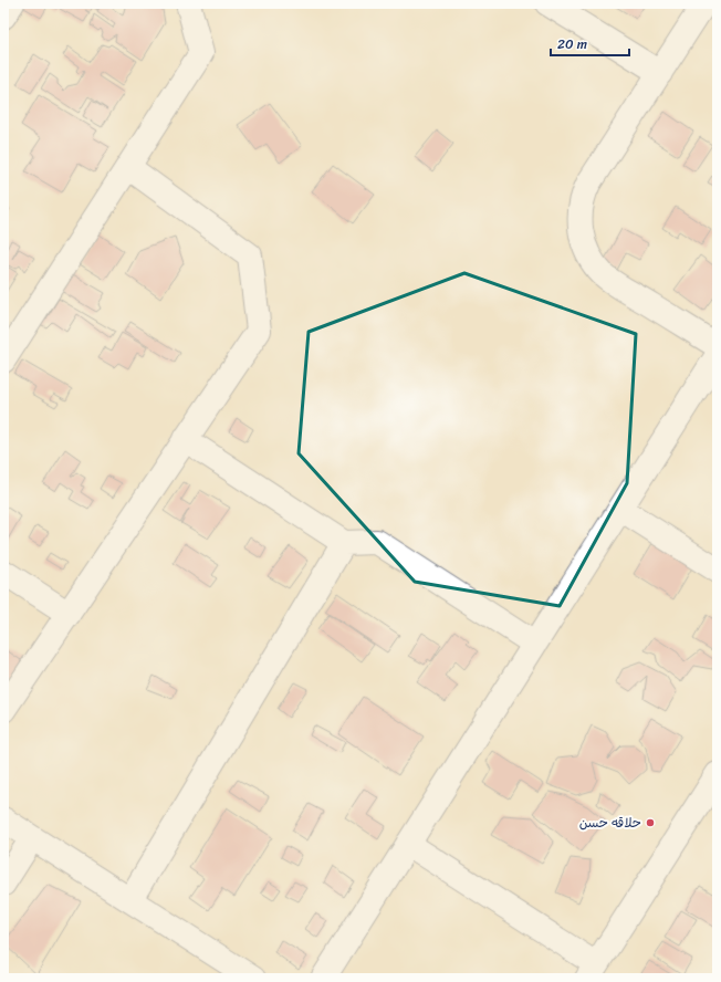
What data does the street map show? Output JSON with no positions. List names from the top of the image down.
{
  "places": ["حلاقه حسن"],
  "scale_bar": "20 m"
}
